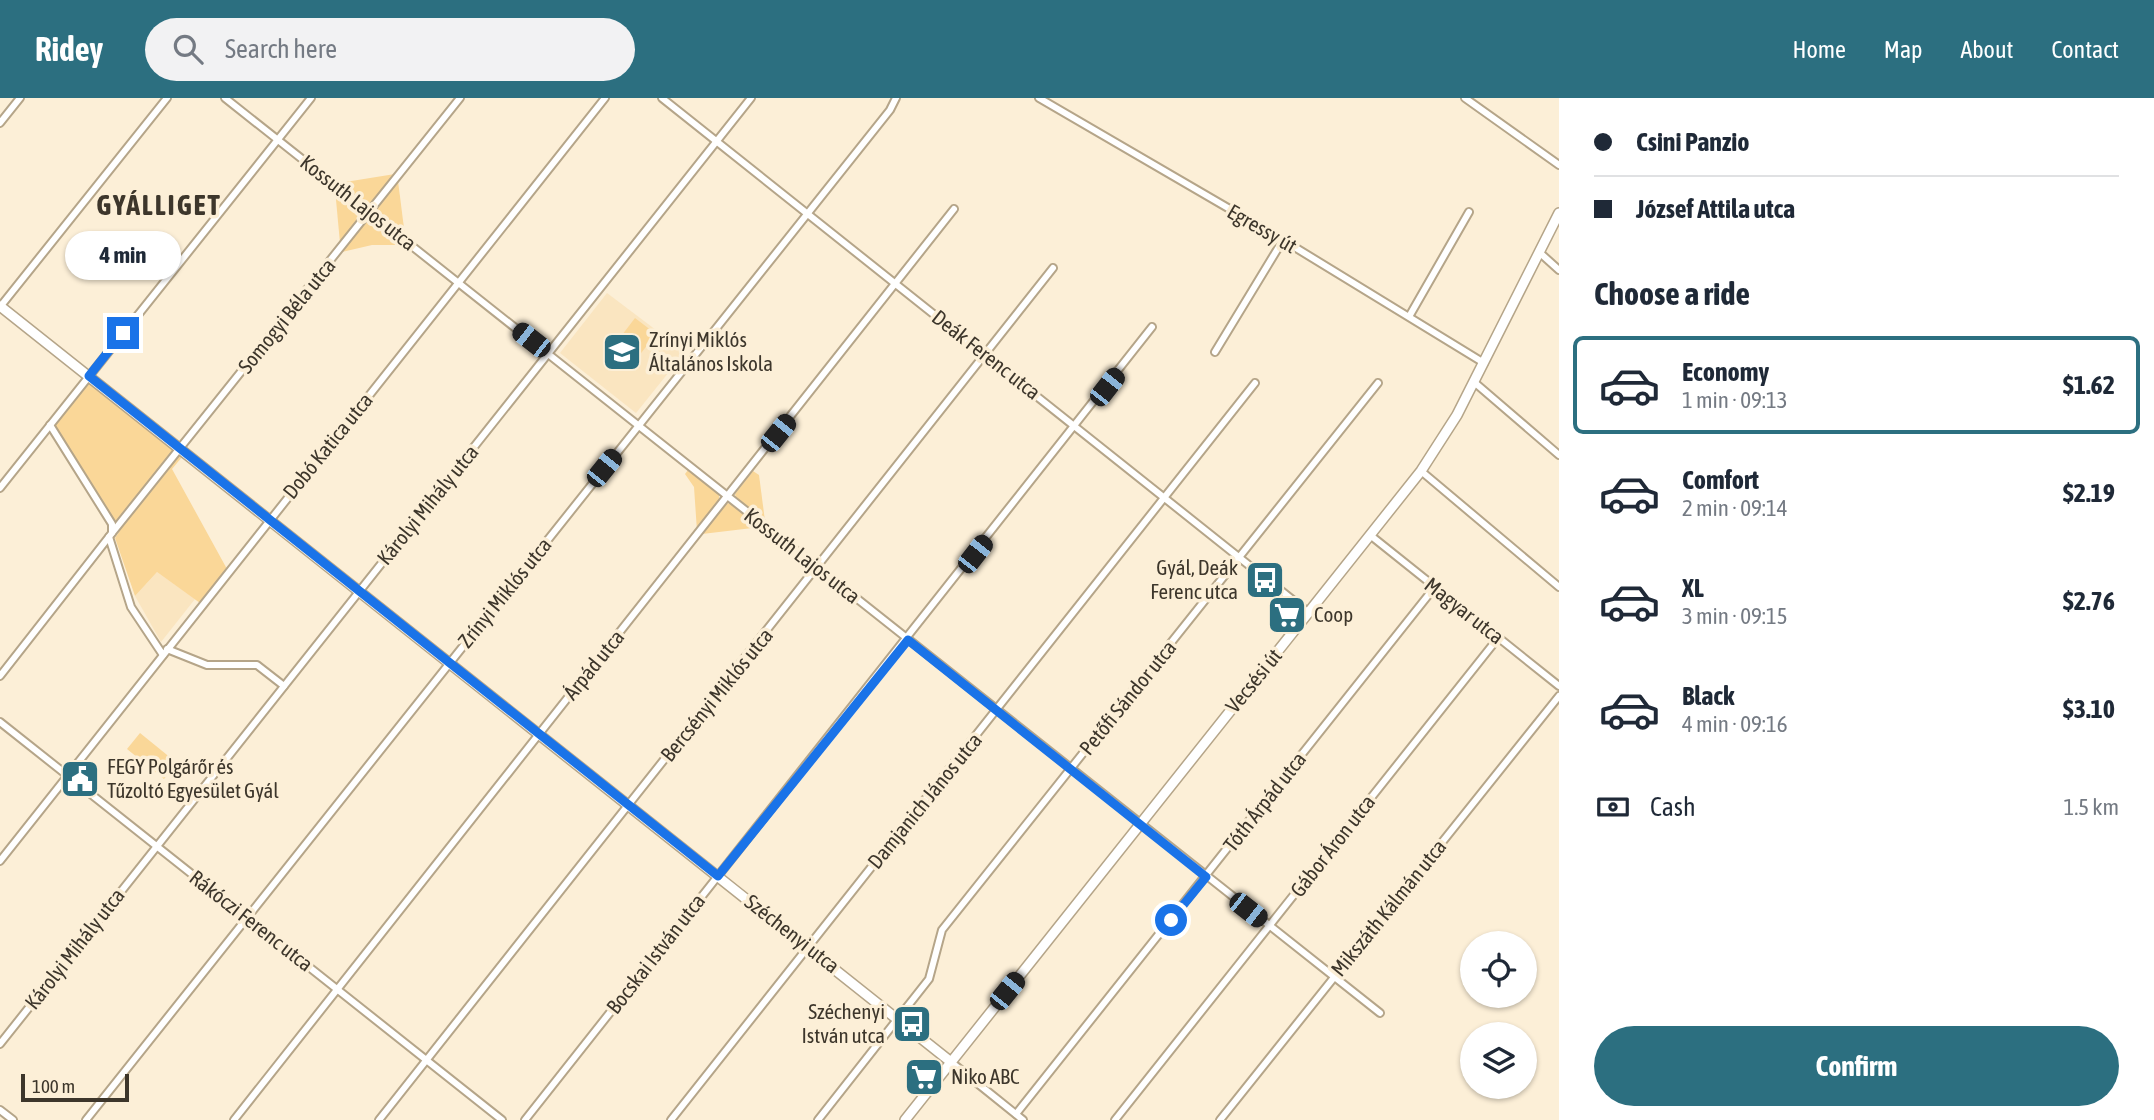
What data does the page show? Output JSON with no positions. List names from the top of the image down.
{
  "streets": {
    "street": [
      "Kossuth Lajos utca",
      "Egressy út",
      "Somogyi Béla utca",
      "Deák Ferenc utca",
      "Dobó Katica utca",
      "Károlyi Mihály utca",
      "Zrínyi Miklós utca",
      "Magyar utca",
      "Árpád utca",
      "Vecsési út",
      "Bercsényi Miklós utca",
      "Petőfi Sándor utca",
      "Damjanich János utca",
      "Tóth Árpád utca",
      "Gábor Áron utca",
      "Mikszáth Kálmán utca",
      "Rákóczi Ferenc utca",
      "Széchenyi utca",
      "Bocskai István utca"
    ]
  },
  "crossings": [
    ["Kossuth Lajos utca", "Somogyi Béla utca"],
    ["Kossuth Lajos utca", "Dobó Katica utca"],
    ["Kossuth Lajos utca", "Károlyi Mihály utca"],
    ["Kossuth Lajos utca", "Zrínyi Miklós utca"],
    ["Kossuth Lajos utca", "Árpád utca"],
    ["Kossuth Lajos utca", "Vecsési út"],
    ["Kossuth Lajos utca", "Bercsényi Miklós utca"],
    ["Kossuth Lajos utca", "Petőfi Sándor utca"],
    ["Kossuth Lajos utca", "Damjanich János utca"],
    ["Kossuth Lajos utca", "Tóth Árpád utca"],
    ["Kossuth Lajos utca", "Gábor Áron utca"],
    ["Kossuth Lajos utca", "Mikszáth Kálmán utca"],
    ["Kossuth Lajos utca", "Bocskai István utca"],
    ["Egressy út", "Vecsési út"],
    ["Somogyi Béla utca", "Széchenyi utca"],
    ["Deák Ferenc utca", "Károlyi Mihály utca"],
    ["Deák Ferenc utca", "Zrínyi Miklós utca"],
    ["Deák Ferenc utca", "Árpád utca"],
    ["Deák Ferenc utca", "Vecsési út"],
    ["Deák Ferenc utca", "Bercsényi Miklós utca"],
    ["Deák Ferenc utca", "Petőfi Sándor utca"],
    ["Deák Ferenc utca", "Damjanich János utca"],
    ["Deák Ferenc utca", "Bocskai István utca"],
    ["Dobó Katica utca", "Rákóczi Ferenc utca"],
    ["Dobó Katica utca", "Széchenyi utca"],
    ["Károlyi Mihály utca", "Rákóczi Ferenc utca"],
    ["Károlyi Mihály utca", "Széchenyi utca"],
    ["Zrínyi Miklós utca", "Rákóczi Ferenc utca"],
    ["Zrínyi Miklós utca", "Széchenyi utca"],
    ["Magyar utca", "Vecsési út"],
    ["Magyar utca", "Tóth Árpád utca"],
    ["Magyar utca", "Gábor Áron utca"],
    ["Árpád utca", "Rákóczi Ferenc utca"],
    ["Árpád utca", "Széchenyi utca"],
    ["Vecsési út", "Széchenyi utca"],
    ["Bercsényi Miklós utca", "Rákóczi Ferenc utca"],
    ["Bercsényi Miklós utca", "Széchenyi utca"],
    ["Petőfi Sándor utca", "Széchenyi utca"],
    ["Damjanich János utca", "Széchenyi utca"],
    ["Tóth Árpád utca", "Széchenyi utca"],
    ["Széchenyi utca", "Bocskai István utca"]
  ],
  "districts": ["GYÁLLIGET"],
  "places": {
    "school or university": ["Zrínyi Miklós Általános Iskola"],
    "bus stop": ["Gyál, Deák Ferenc utca", "Széchenyi István utca"],
    "supermarket": ["Coop", "Niko ABC"],
    "public building": ["FEGY Polgárőr és Tűzoltó Egyesület Gyál"]
  },
  "scale_bar": "100 m",
  "page": {
    "header": "Ridey",
    "search": "Search here",
    "nav": [
      "Home",
      "Map",
      "About",
      "Contact"
    ],
    "banner": ["Csini Panzio", "József Attila utca"],
    "bubble": "4 min",
    "heading": "Choose a ride",
    "list": [
      {
        "name": "Economy",
        "note": "1 min · 09:13",
        "value": "$1.62"
      },
      {
        "name": "Comfort",
        "note": "2 min · 09:14",
        "value": "$2.19"
      },
      {
        "name": "XL",
        "note": "3 min · 09:15",
        "value": "$2.76"
      },
      {
        "name": "Black",
        "note": "4 min · 09:16",
        "value": "$3.10"
      }
    ],
    "pay": ["Cash", "1.5 km"],
    "buttons": "Confirm",
    "scale": "100 m"
  }
}
